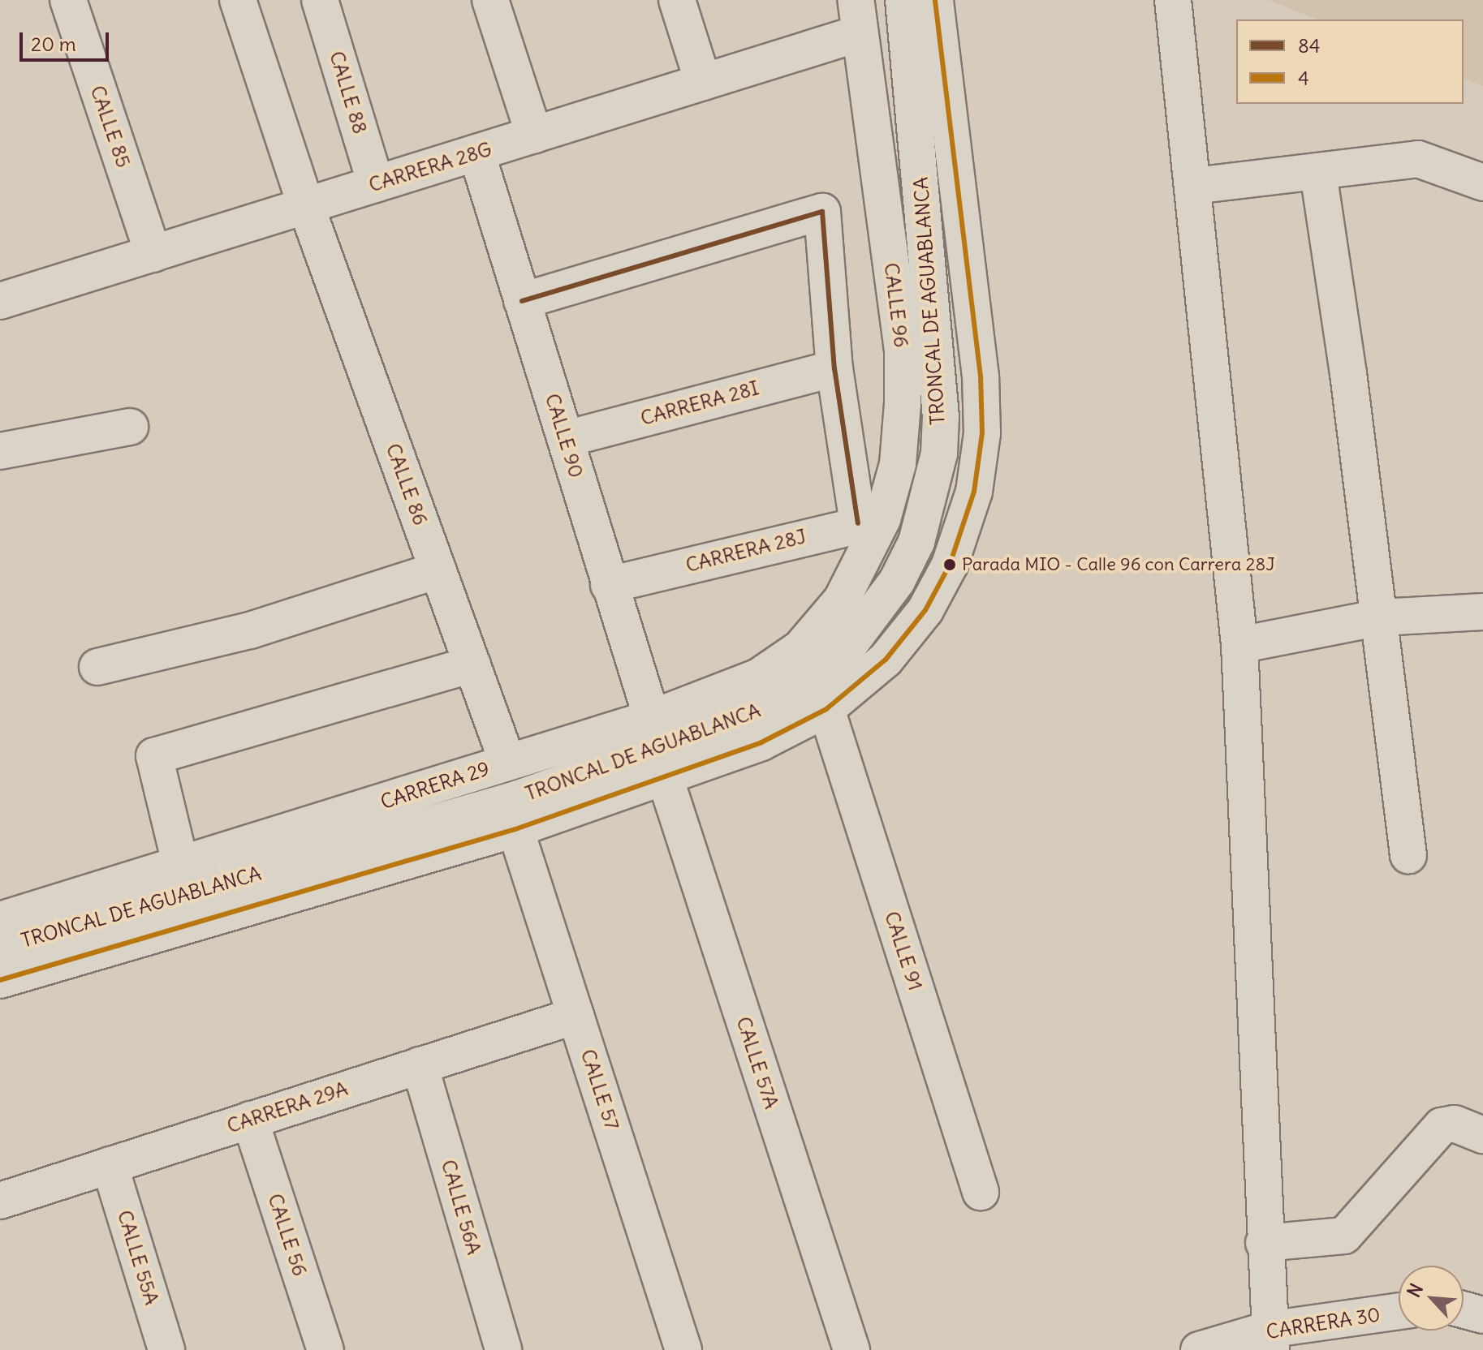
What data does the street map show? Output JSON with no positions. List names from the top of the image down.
{
  "streets": {
    "street": [
      "CALLE 88",
      "CALLE 85",
      "CARRERA 28G",
      "TRONCAL DE AGUABLANCA",
      "CALLE 96",
      "CARRERA 28I",
      "CALLE 90",
      "CALLE 86",
      "CARRERA 28J",
      "CARRERA 29",
      "CALLE 91",
      "CALLE 57A",
      "CALLE 57",
      "CARRERA 29A",
      "CALLE 56A",
      "CALLE 56",
      "CALLE 55A",
      "CARRERA 30"
    ]
  },
  "crossings": [
    ["CALLE 88", "CARRERA 28G"],
    ["CALLE 85", "CARRERA 28G"],
    ["CARRERA 28G", "CALLE 96"],
    ["CARRERA 28G", "CALLE 90"],
    ["CARRERA 28G", "CALLE 86"],
    ["CALLE 96", "CARRERA 28J"],
    ["CALLE 96", "CARRERA 29"],
    ["CARRERA 28I", "CALLE 90"],
    ["CALLE 90", "CARRERA 28J"],
    ["CALLE 90", "CARRERA 29"],
    ["CALLE 86", "CARRERA 29"],
    ["CALLE 57", "CARRERA 29A"],
    ["CARRERA 29A", "CALLE 56A"],
    ["CARRERA 29A", "CALLE 56"],
    ["CARRERA 29A", "CALLE 55A"]
  ],
  "places": ["Parada MIO - Calle 96 con Carrera 28J"],
  "lines": ["transit line 4", "transit line 84"],
  "legend": ["84", "4"],
  "scale_bar": "20 m",
  "north": "top left"
}
